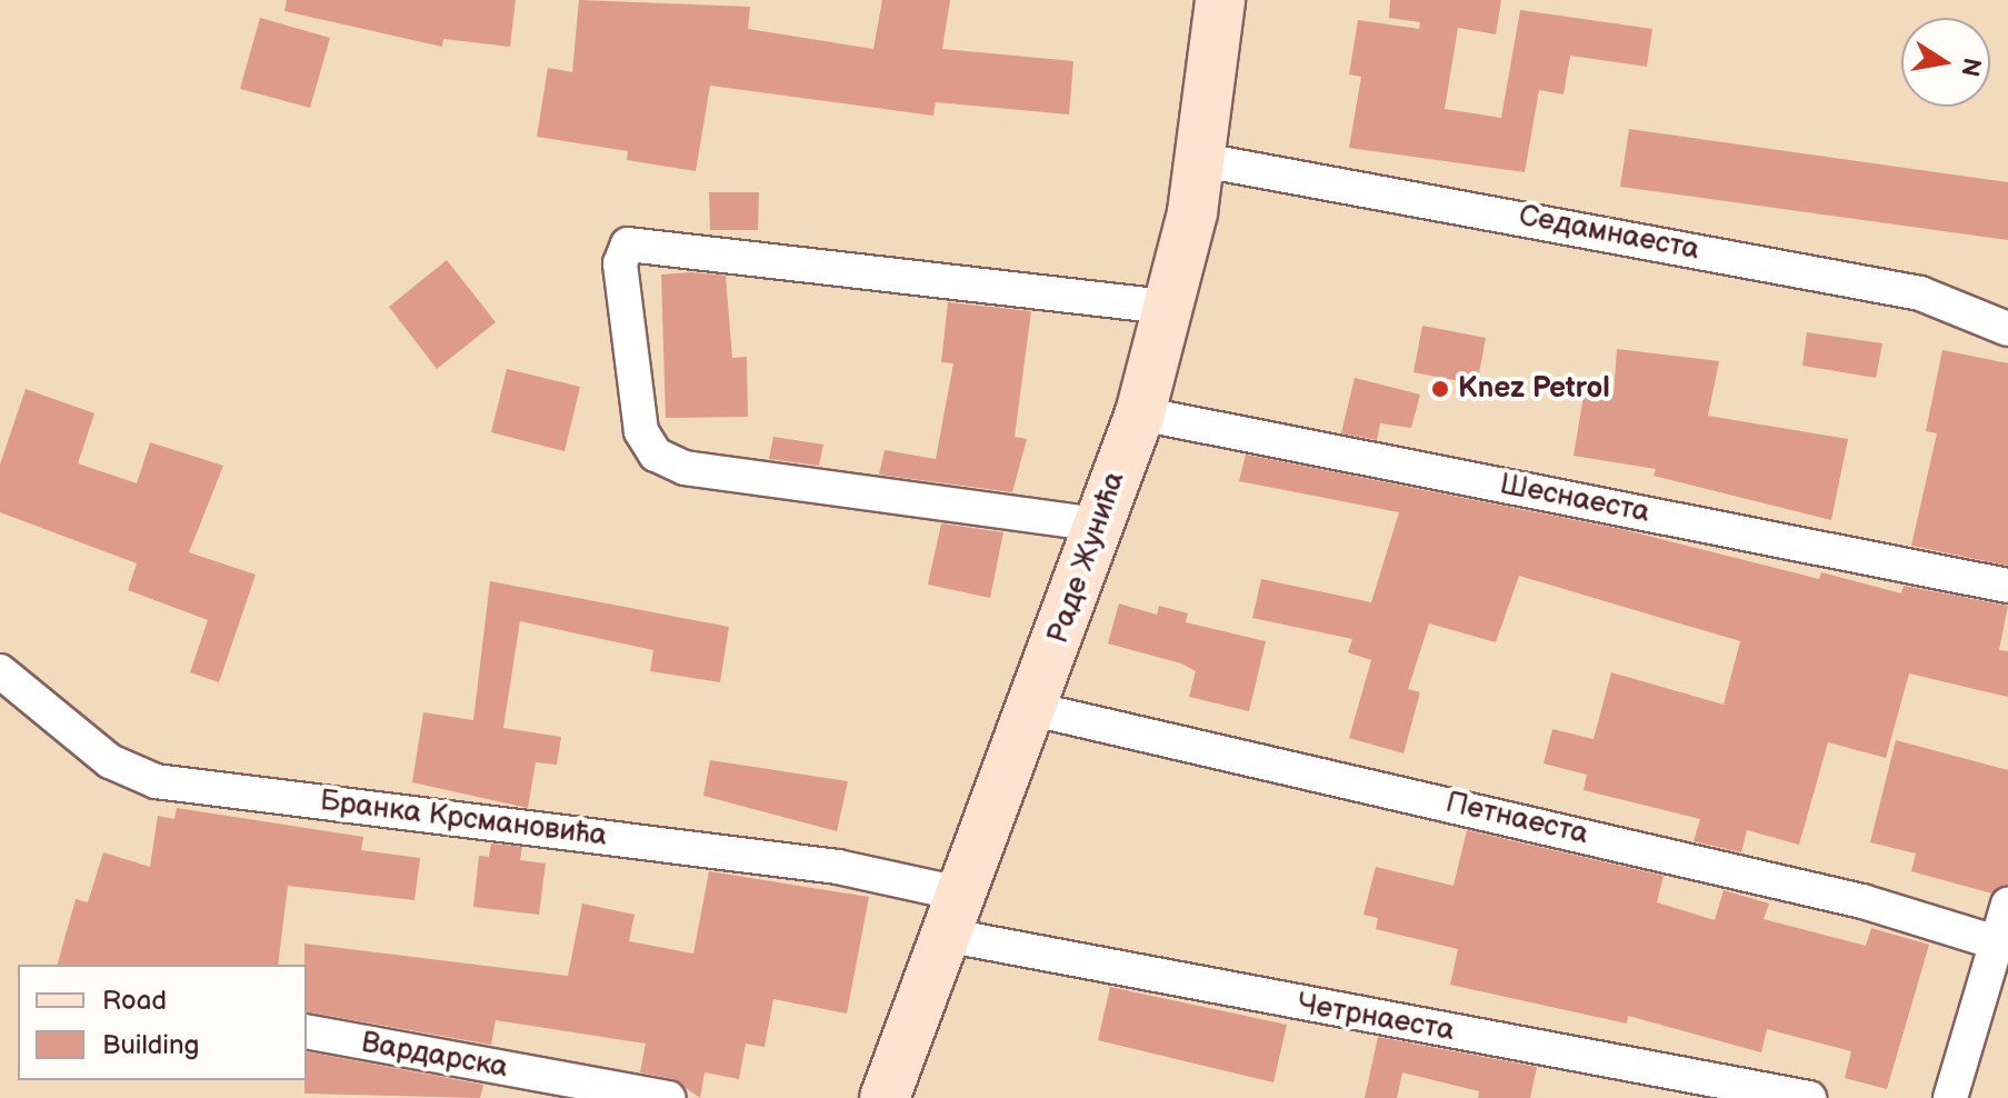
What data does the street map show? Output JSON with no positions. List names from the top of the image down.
{
  "streets": {
    "main road": ["Раде Жунића"],
    "street": [
      "Седамнаеста",
      "Шеснаеста",
      "Бранка Крсмановића",
      "Петнаеста",
      "Четрнаеста",
      "Вардарска"
    ]
  },
  "crossings": [
    ["Седамнаеста", "Раде Жунића"],
    ["Шеснаеста", "Раде Жунића"],
    ["Раде Жунића", "Бранка Крсмановића"],
    ["Раде Жунића", "Петнаеста"],
    ["Раде Жунића", "Четрнаеста"],
    ["Бранка Крсмановића", "Четрнаеста"]
  ],
  "places": ["Knez Petrol"],
  "legend": ["Road", "Building"],
  "north": "right"
}
